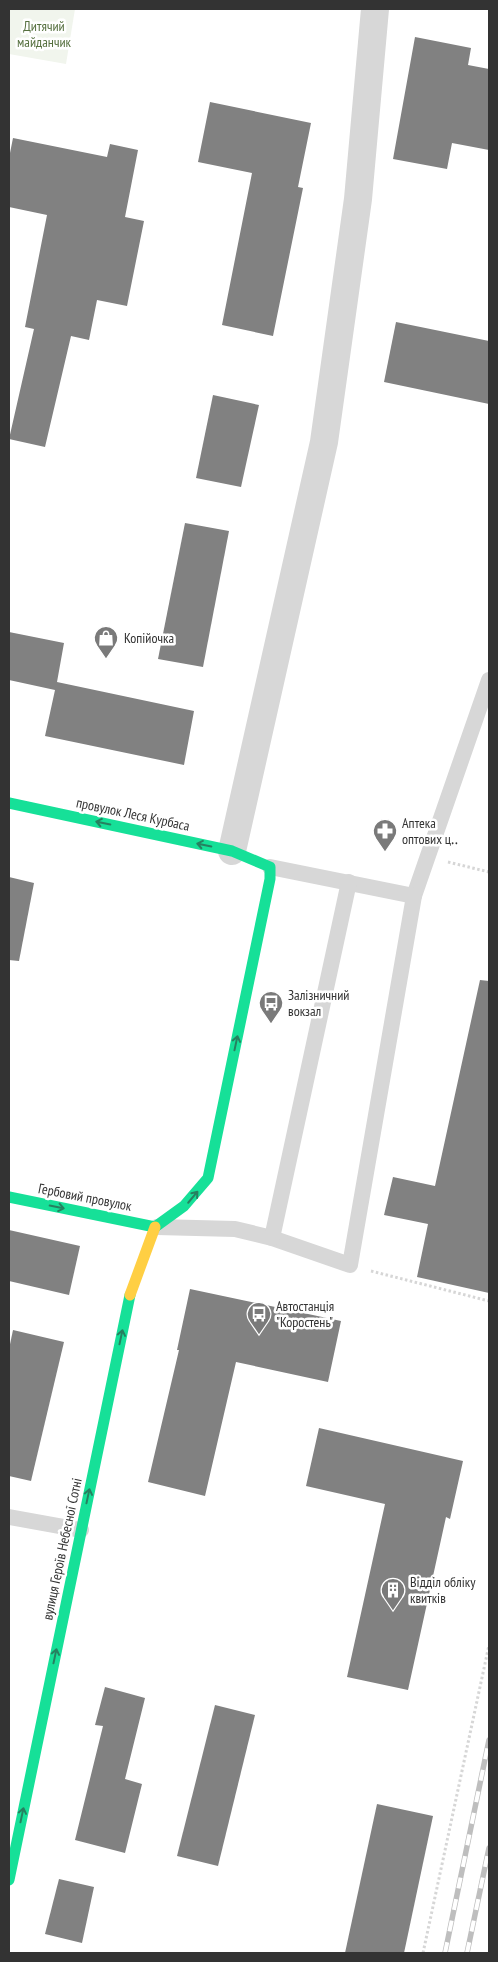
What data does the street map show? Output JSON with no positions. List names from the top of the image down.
{
  "streets": {
    "street": ["провулок Леся Курбаса", "Гербовий провулок", "вулиця Героїв Небесної Сотні"]
  },
  "crossings": [
    ["Гербовий провулок", "вулиця Героїв Небесної Сотні"]
  ],
  "one_way": ["провулок Леся Курбаса", "Гербовий провулок", "вулиця Героїв Небесної Сотні"],
  "parks": ["Дитячий майданчик"],
  "places": {
    "shop": ["Копійочка"],
    "pharmacy": ["Аптека оптових ц‥"],
    "bus stop": ["Залізничний вокзал", "Автостанція \"Коростень\""],
    "building": ["Відділ обліку квитків"]
  }
}
